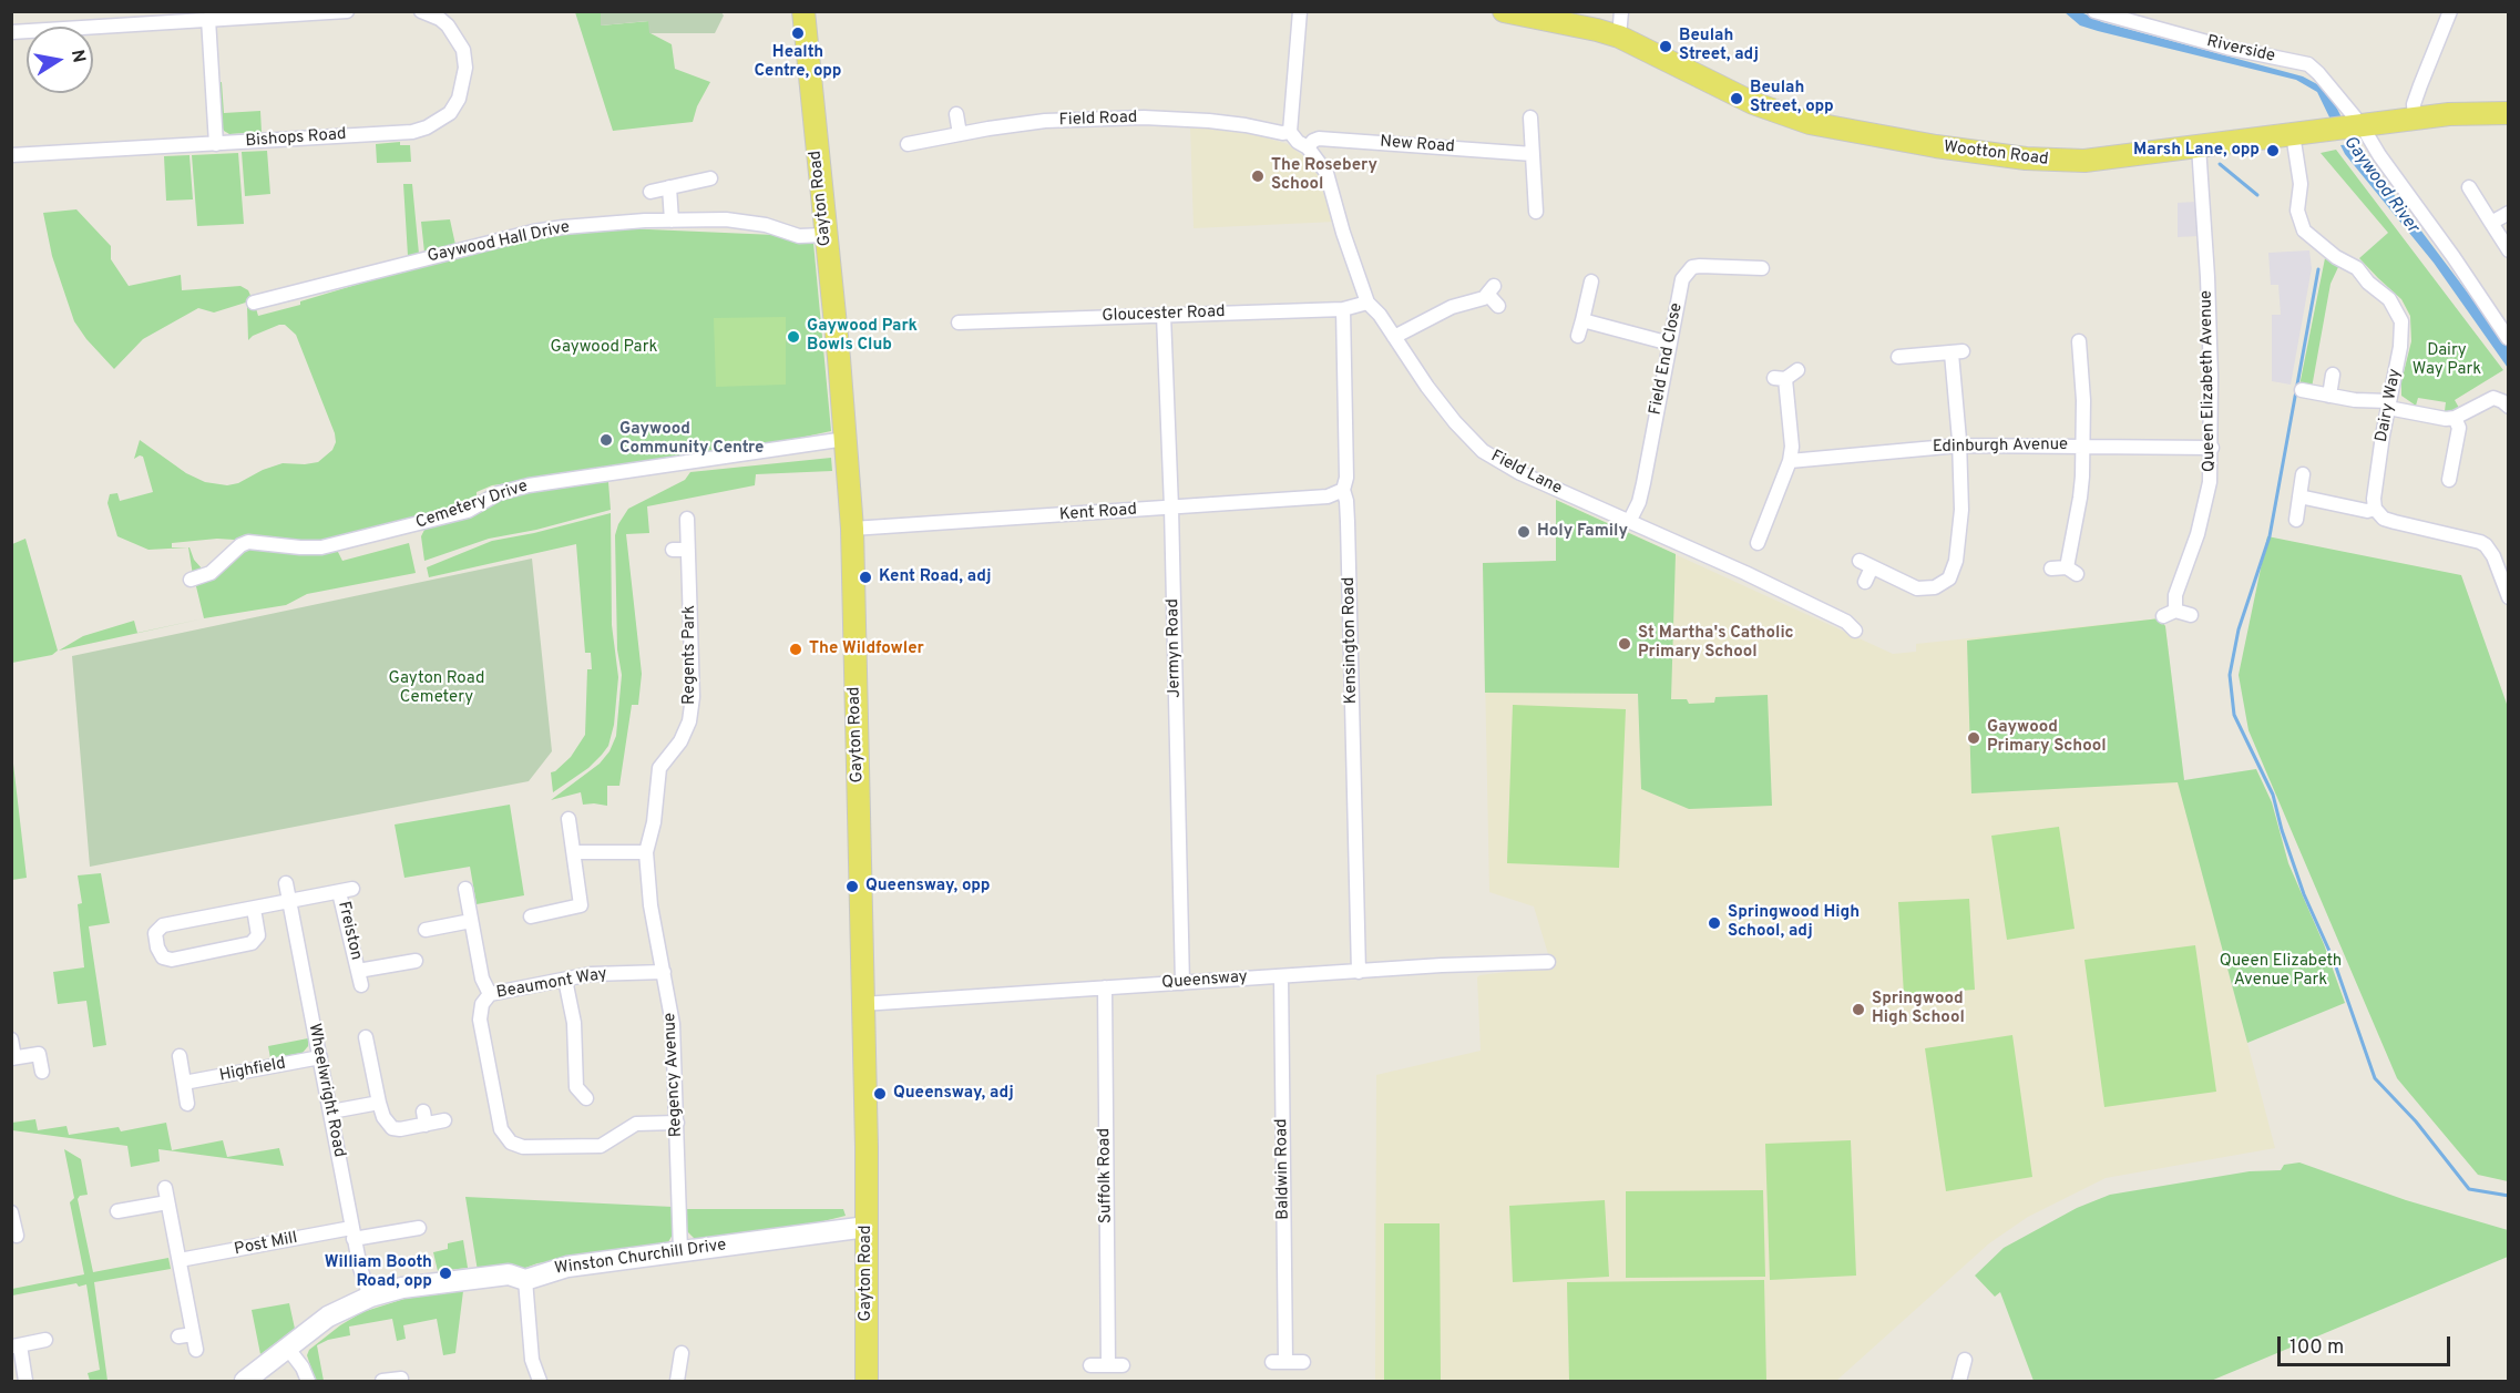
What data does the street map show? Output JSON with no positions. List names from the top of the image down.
{
  "streets": {
    "main road": ["Wootton Road", "Gayton Road"],
    "street": [
      "Riverside",
      "Field Road",
      "Bishops Road",
      "New Road",
      "Gaywood Hall Drive",
      "Gloucester Road",
      "Field End Close",
      "Queen Elizabeth Avenue",
      "Dairy Way",
      "Edinburgh Avenue",
      "Field Lane",
      "Cemetery Drive",
      "Kent Road",
      "Kensington Road",
      "Jermyn Road",
      "Regents Park",
      "Freiston",
      "Queensway",
      "Beaumont Way",
      "Highfield",
      "Regency Avenue",
      "Wheelwright Road",
      "Baldwin Road",
      "Suffolk Road",
      "Post Mill",
      "Winston Churchill Drive"
    ]
  },
  "crossings": [
    ["Riverside", "Wootton Road"],
    ["Field Road", "Field Lane"],
    ["New Road", "Field Lane"],
    ["Wootton Road", "Queen Elizabeth Avenue"],
    ["Wootton Road", "Dairy Way"],
    ["Gayton Road", "Gaywood Hall Drive"],
    ["Gayton Road", "Cemetery Drive"],
    ["Gayton Road", "Kent Road"],
    ["Gayton Road", "Queensway"],
    ["Gayton Road", "Winston Churchill Drive"],
    ["Gloucester Road", "Field Lane"],
    ["Gloucester Road", "Kensington Road"],
    ["Gloucester Road", "Jermyn Road"],
    ["Field End Close", "Field Lane"],
    ["Queen Elizabeth Avenue", "Edinburgh Avenue"],
    ["Kent Road", "Kensington Road"],
    ["Kent Road", "Jermyn Road"],
    ["Kensington Road", "Queensway"],
    ["Jermyn Road", "Queensway"],
    ["Regents Park", "Regency Avenue"],
    ["Freiston", "Wheelwright Road"],
    ["Queensway", "Baldwin Road"],
    ["Queensway", "Suffolk Road"],
    ["Beaumont Way", "Regency Avenue"],
    ["Highfield", "Wheelwright Road"],
    ["Regency Avenue", "Winston Churchill Drive"],
    ["Wheelwright Road", "Post Mill"],
    ["Wheelwright Road", "Winston Churchill Drive"]
  ],
  "water": ["Gaywood River"],
  "parks": [
    "Gaywood Park",
    "Dairy Way Park",
    "Gayton Road Cemetery",
    "Queen Elizabeth Avenue Park"
  ],
  "places": [
    "Health Centre, opp",
    "Beulah Street, adj",
    "Beulah Street, opp",
    "Marsh Lane, opp",
    "The Rosebery School",
    "Gaywood Park Bowls Club",
    "Gaywood Community Centre",
    "Holy Family",
    "Kent Road, adj",
    "St Martha's Catholic Primary School",
    "The Wildfowler",
    "Gaywood Primary School",
    "Queensway, opp",
    "Springwood High School, adj",
    "Springwood High School",
    "Queensway, adj",
    "William Booth Road, opp"
  ],
  "scale_bar": "100 m",
  "north": "right"
}
